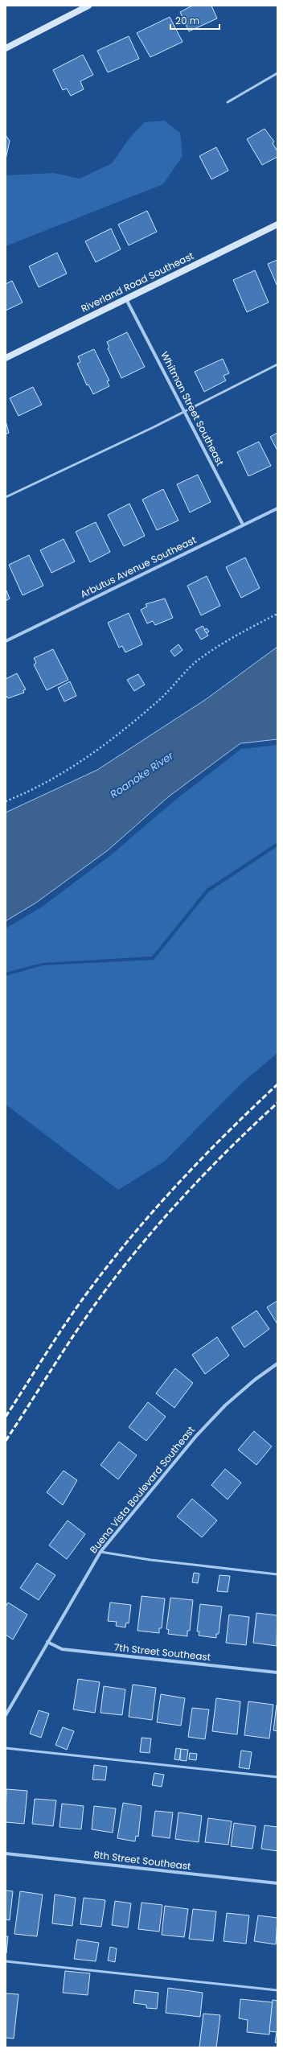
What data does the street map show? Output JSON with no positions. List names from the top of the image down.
{
  "streets": {
    "main road": ["Riverland Road Southeast"],
    "street": [
      "Whitman Street Southeast",
      "Arbutus Avenue Southeast",
      "Buena Vista Boulevard Southeast",
      "7th Street Southeast",
      "8th Street Southeast"
    ]
  },
  "crossings": [
    ["Riverland Road Southeast", "Whitman Street Southeast"],
    ["Whitman Street Southeast", "Arbutus Avenue Southeast"],
    ["Buena Vista Boulevard Southeast", "7th Street Southeast"]
  ],
  "water": ["Roanoke River"],
  "scale_bar": "20 m"
}
